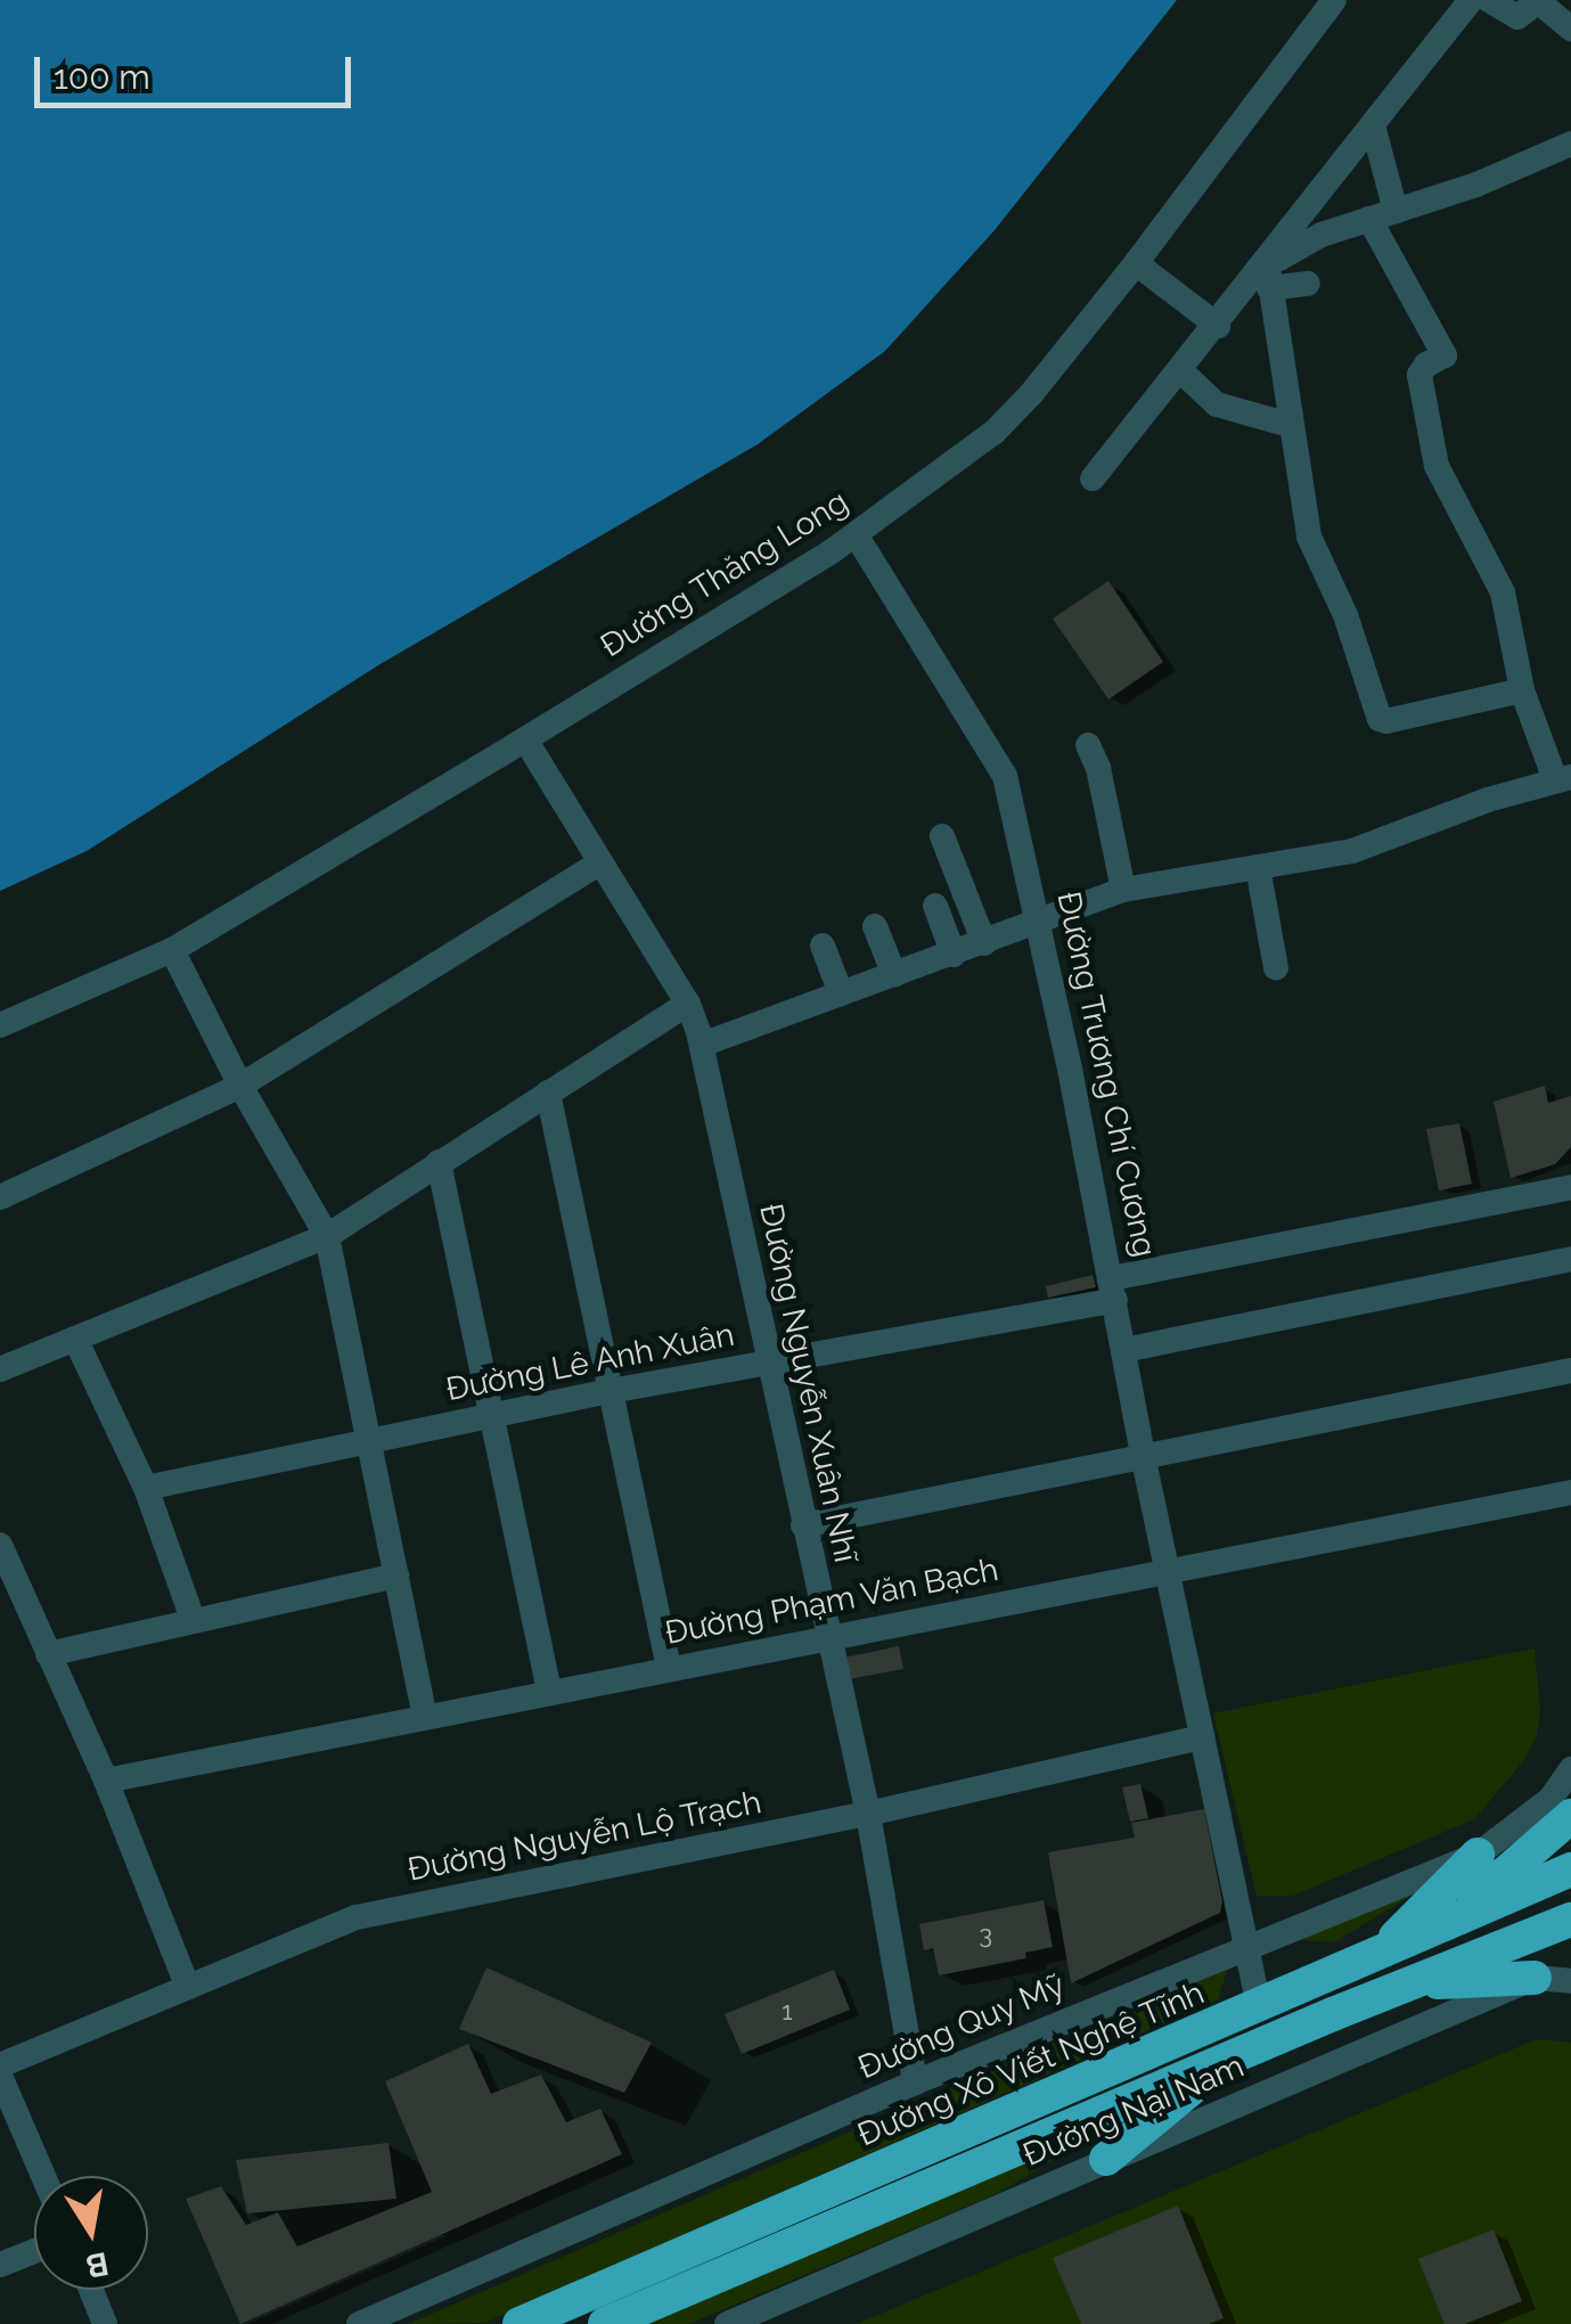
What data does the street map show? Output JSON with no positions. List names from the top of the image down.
{
  "streets": {
    "highway": ["Đường Xô Viết Nghệ Tĩnh"],
    "street": [
      "Đường Thăng Long",
      "Đường Trương Chí Cương",
      "Đường Lê Anh Xuân",
      "Đường Nguyễn Xuân Nhĩ",
      "Đường Phạm Văn Bạch",
      "Đường Nguyễn Lộ Trạch",
      "Đường Quy Mỹ",
      "Đường Nại Nam"
    ]
  },
  "crossings": [
    ["Đường Thăng Long", "Đường Trương Chí Cương"],
    ["Đường Thăng Long", "Đường Nguyễn Xuân Nhĩ"],
    ["Đường Trương Chí Cương", "Đường Lê Anh Xuân"],
    ["Đường Lê Anh Xuân", "Đường Nguyễn Xuân Nhĩ"],
    ["Đường Nguyễn Xuân Nhĩ", "Đường Phạm Văn Bạch"],
    ["Đường Nguyễn Xuân Nhĩ", "Đường Nguyễn Lộ Trạch"],
    ["Đường Nguyễn Xuân Nhĩ", "Đường Quy Mỹ"]
  ],
  "house_numbers": ["3", "1"],
  "scale_bar": "100 m",
  "north": "bottom"
}
